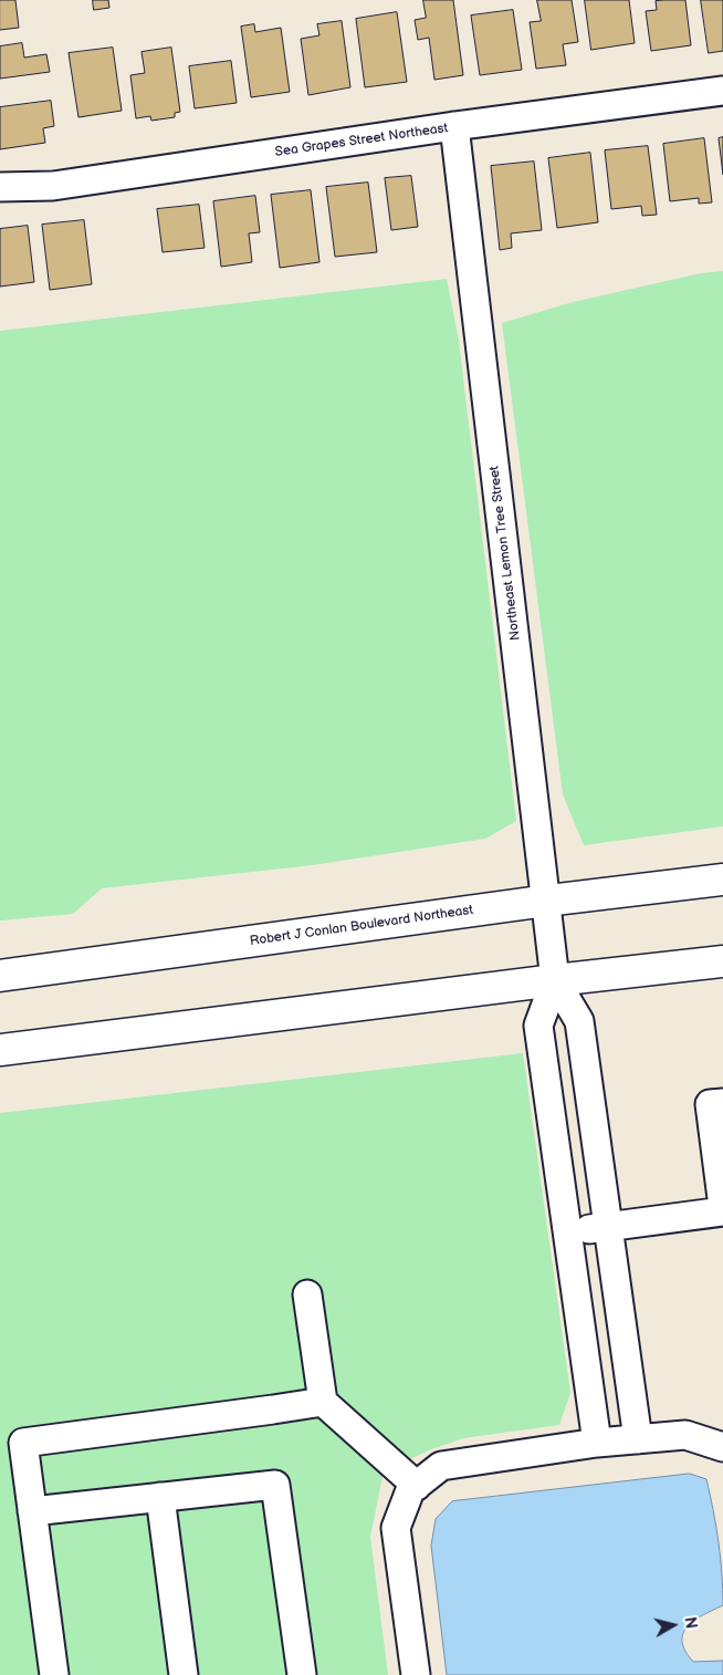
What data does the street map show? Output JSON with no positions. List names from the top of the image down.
{
  "streets": {
    "main road": ["Robert J Conlan Boulevard Northeast"],
    "street": ["Sea Grapes Street Northeast", "Northeast Lemon Tree Street"]
  },
  "crossings": [
    ["Sea Grapes Street Northeast", "Northeast Lemon Tree Street"],
    ["Northeast Lemon Tree Street", "Robert J Conlan Boulevard Northeast"]
  ],
  "north": "right"
}
